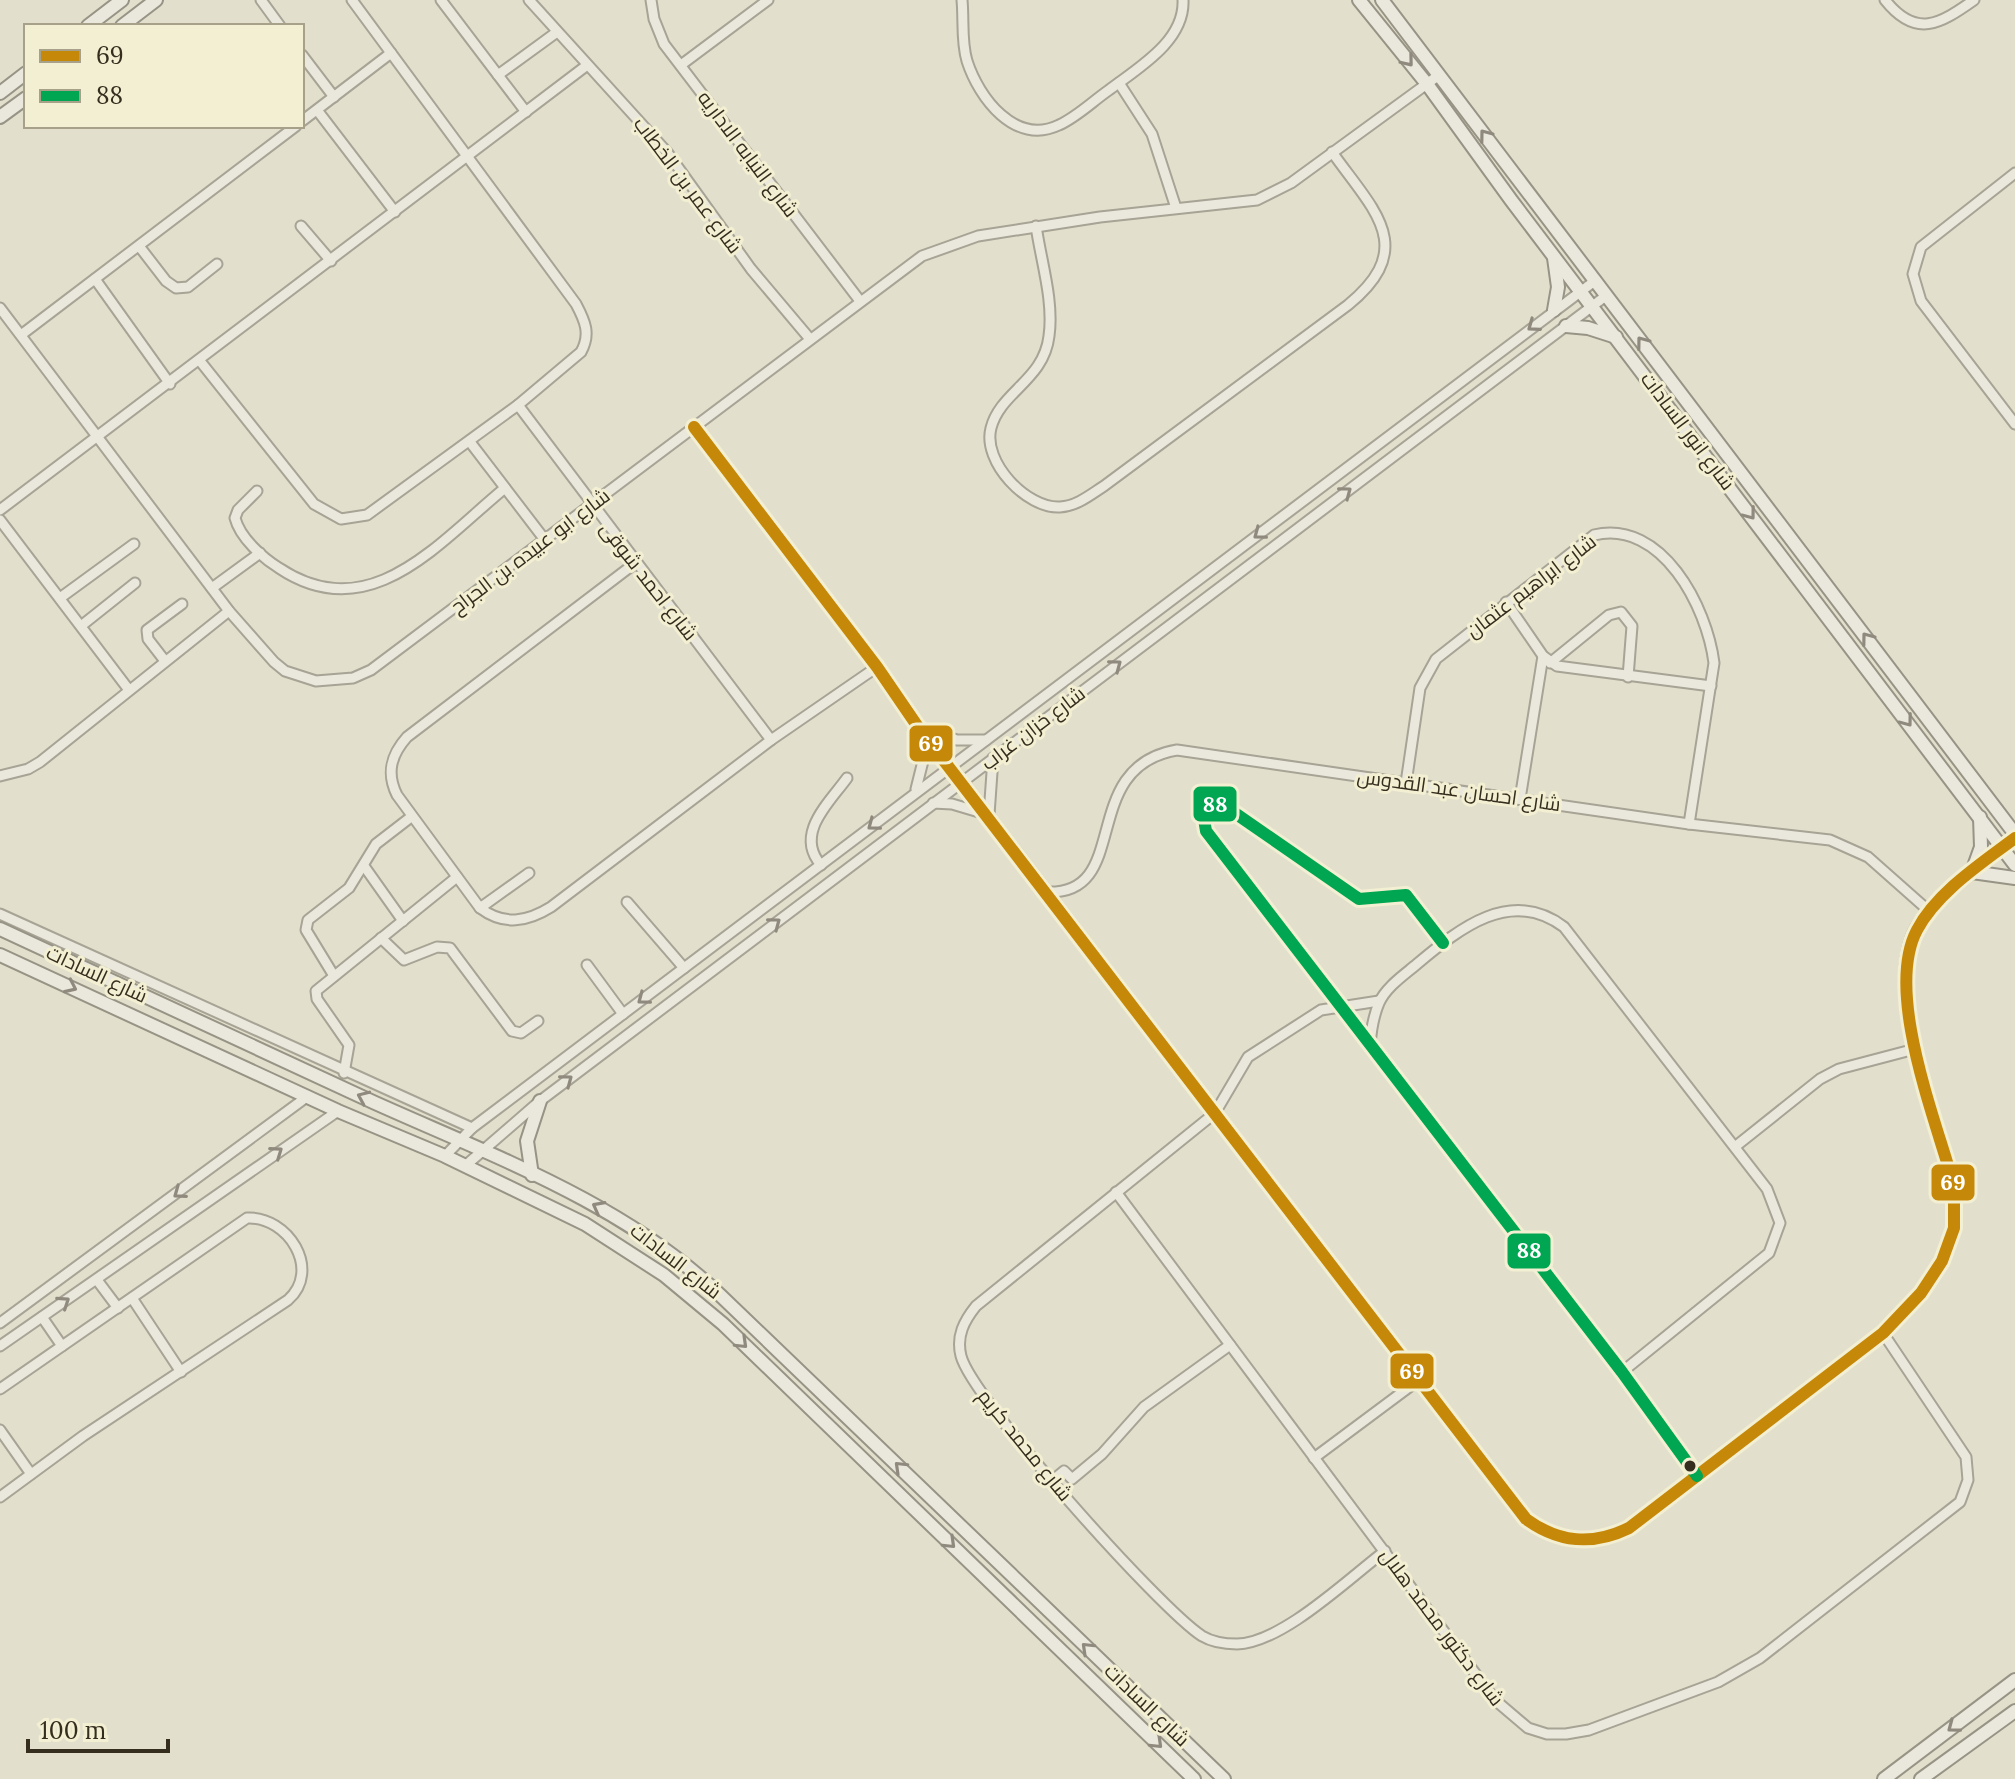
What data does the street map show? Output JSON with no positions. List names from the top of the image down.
{
  "streets": {
    "street": [
      "شارع النيابه الاداريه",
      "شارع عمر بن الخطاب",
      "شارع انور السادات",
      "شارع ابو عبيده بن الجراح",
      "شارع احمد شوقى",
      "شارع ابراهيم عثمان",
      "شارع خزان غراب",
      "شارع احسان عبد القدوس",
      "شارع السادات",
      "شارع محمد كريم",
      "شارع دكتور محمد هلال"
    ]
  },
  "crossings": [
    ["شارع النيابه الاداريه", "شارع ابو عبيده بن الجراح"],
    ["شارع عمر بن الخطاب", "شارع ابو عبيده بن الجراح"],
    ["شارع انور السادات", "شارع ابو عبيده بن الجراح"],
    ["شارع انور السادات", "شارع خزان غراب"],
    ["شارع ابو عبيده بن الجراح", "شارع احمد شوقى"],
    ["شارع ابراهيم عثمان", "شارع احسان عبد القدوس"],
    ["شارع خزان غراب", "شارع السادات"],
    ["شارع محمد كريم", "شارع دكتور محمد هلال"]
  ],
  "lines": ["transit line 69", "transit line 88"],
  "legend": ["69", "88"],
  "scale_bar": "100 m"
}
